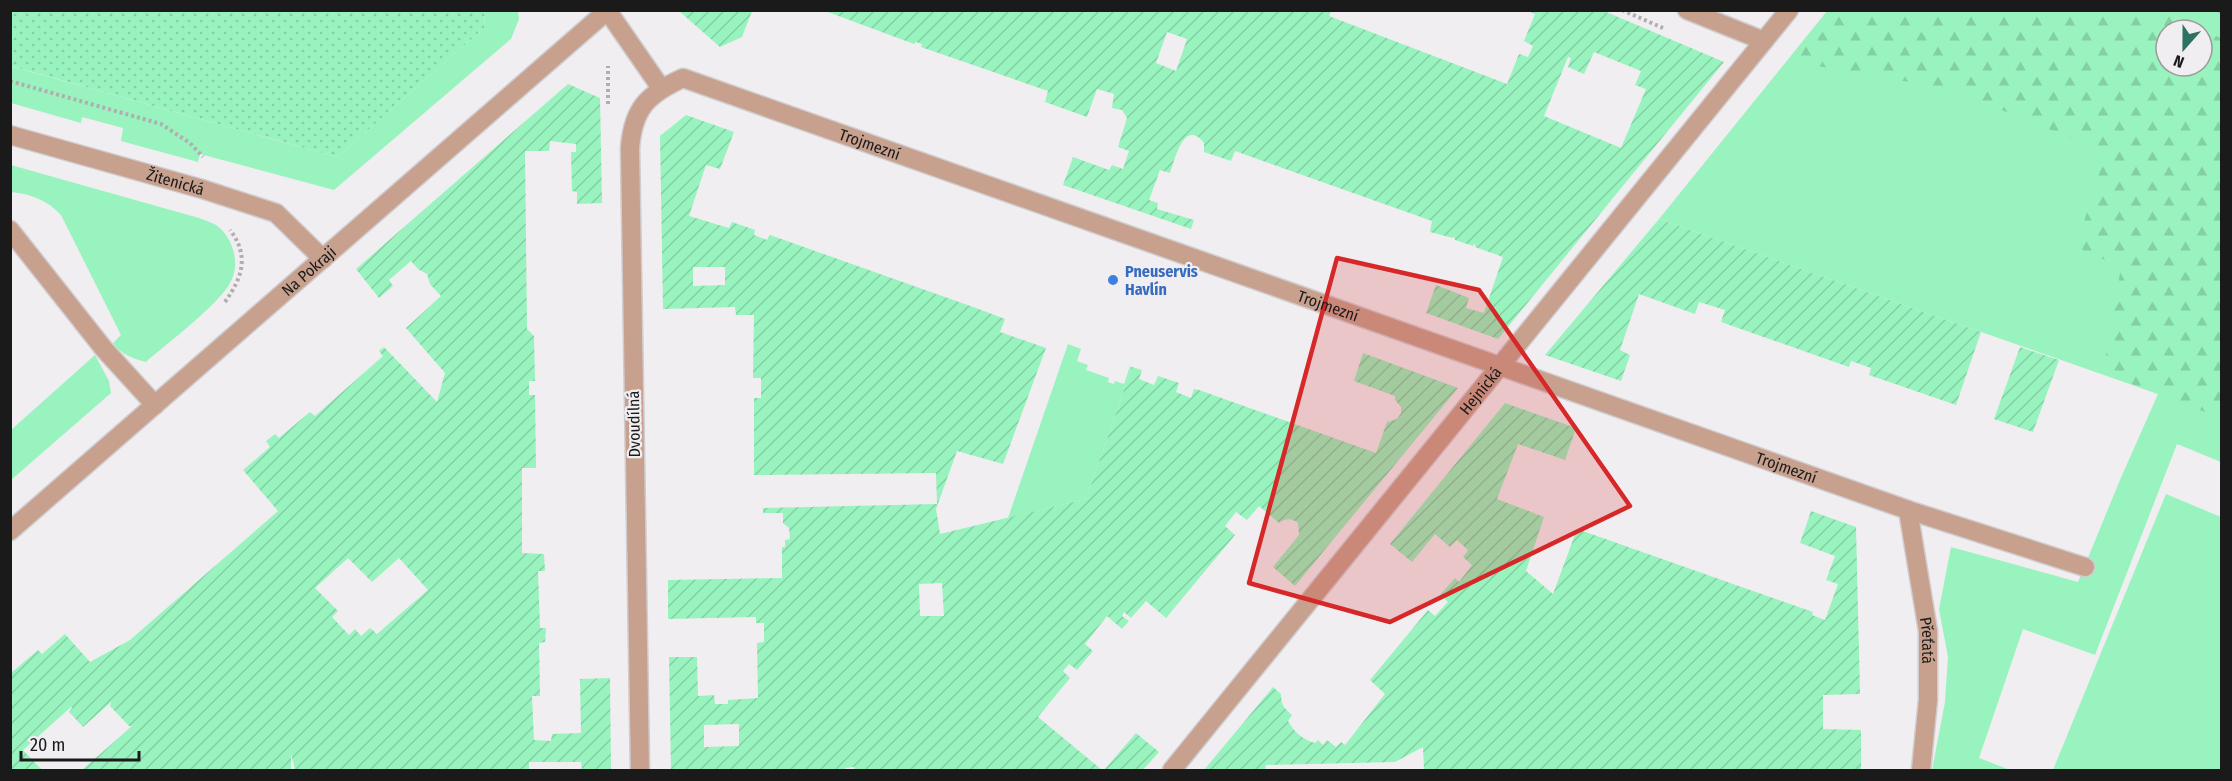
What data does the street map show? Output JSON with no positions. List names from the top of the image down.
{
  "streets": {
    "street": [
      "Trojmezní",
      "Žitenická",
      "Na Pokraji",
      "Hejnická",
      "Dvoudílná",
      "Přeťatá"
    ]
  },
  "crossings": [
    ["Trojmezní", "Hejnická"],
    ["Trojmezní", "Dvoudílná"],
    ["Trojmezní", "Přeťatá"],
    ["Žitenická", "Na Pokraji"]
  ],
  "places": ["Pneuservis Havlín"],
  "scale_bar": "20 m",
  "north": "bottom"
}
